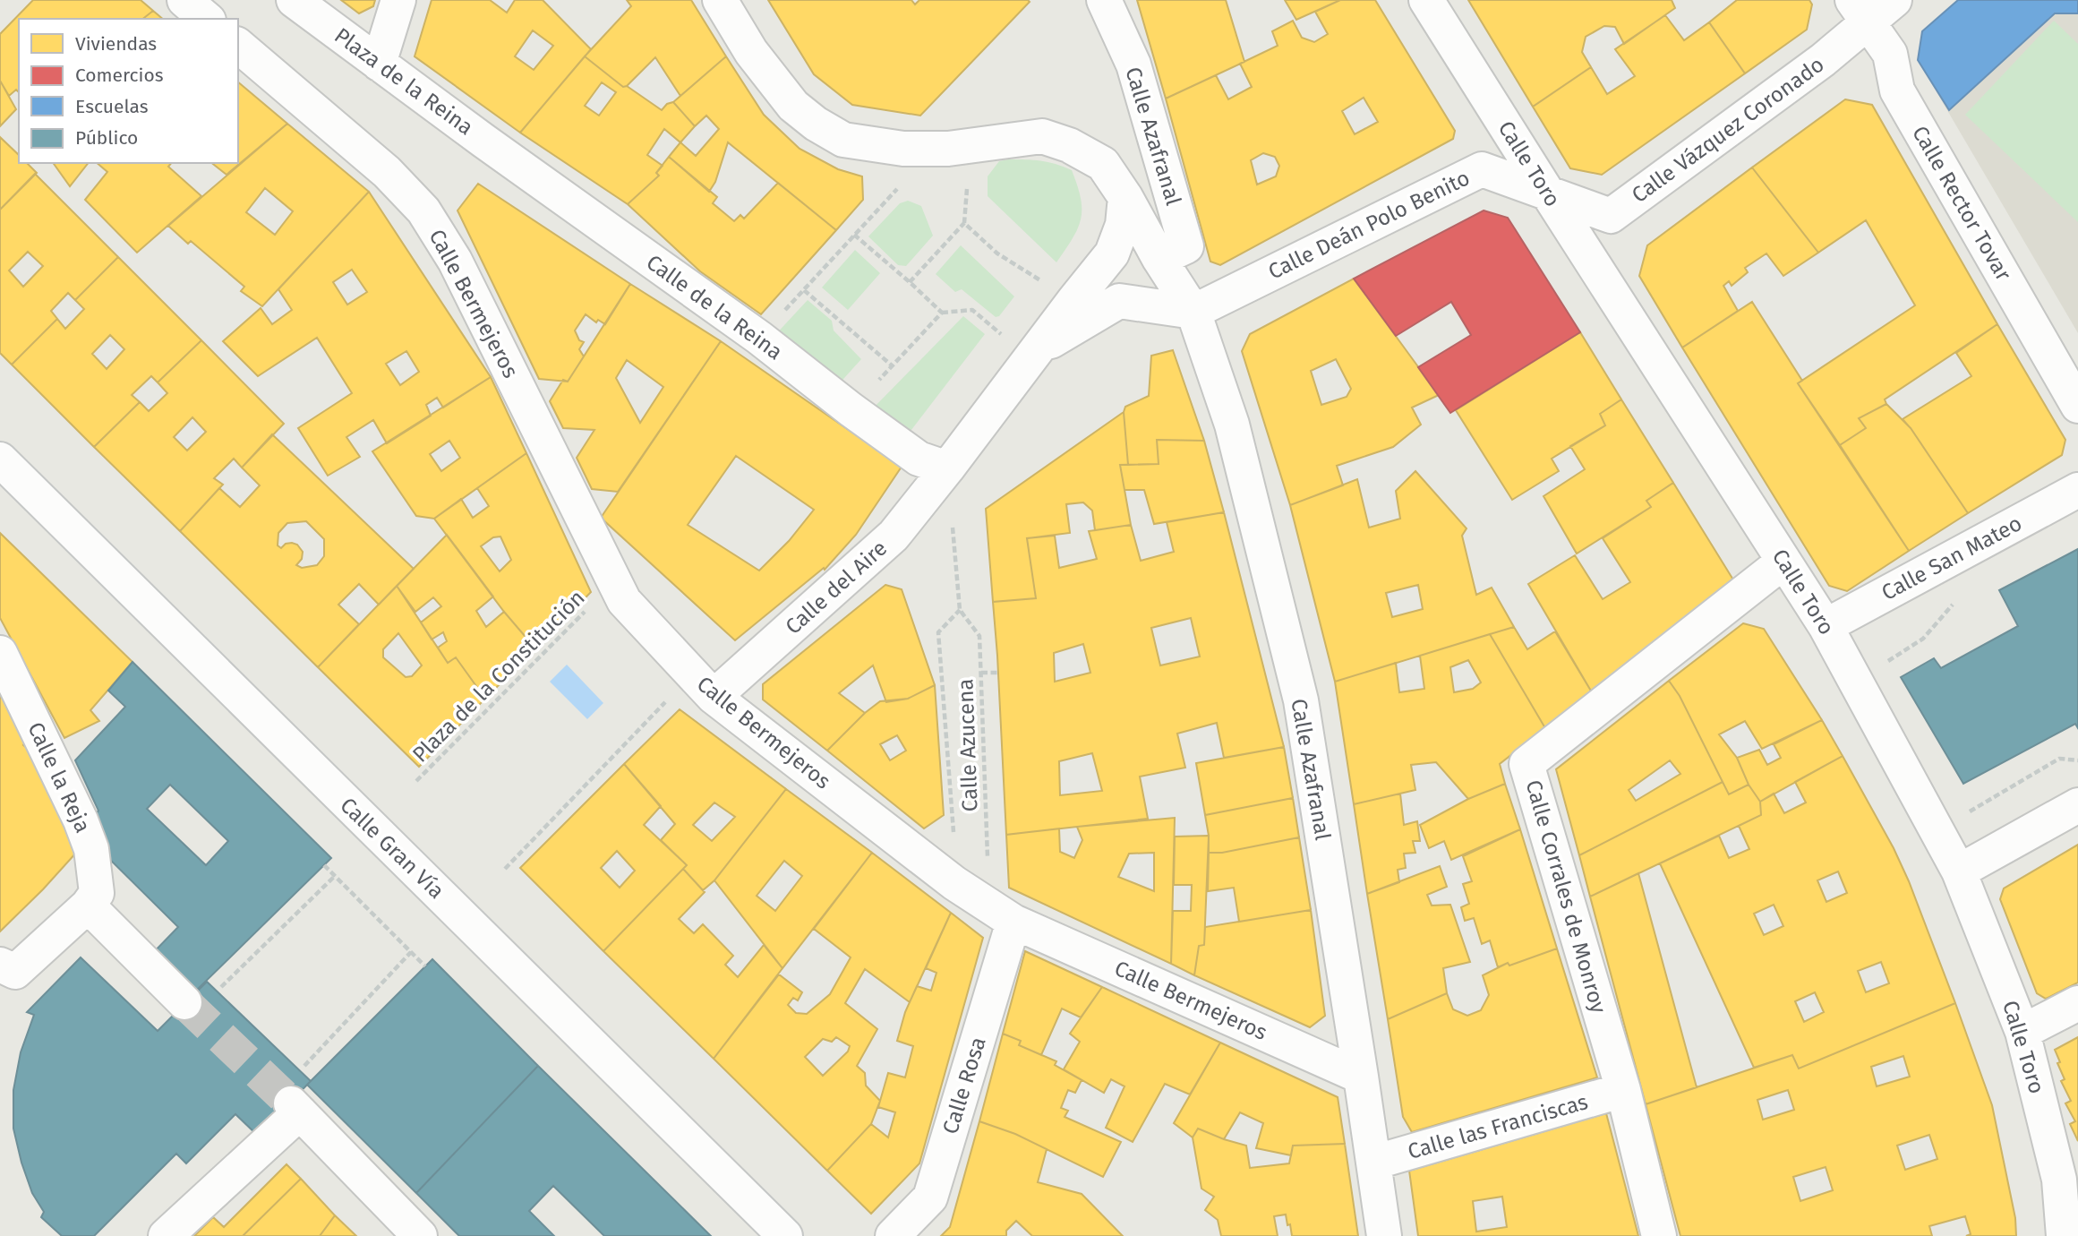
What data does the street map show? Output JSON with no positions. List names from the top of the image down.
{
  "streets": {
    "street": [
      "Plaza de la Reina",
      "Calle Vázquez Coronado",
      "Calle Azafranal",
      "Calle Toro",
      "Calle Rector Tovar",
      "Calle Deán Polo Benito",
      "Calle Bermejeros",
      "Calle de la Reina",
      "Calle San Mateo",
      "Calle del Aire",
      "Calle la Reja",
      "Calle Gran Vía",
      "Calle Corrales de Monroy",
      "Calle Rosa",
      "Calle las Franciscas"
    ],
    "path": ["Plaza de la Constitución", "Calle Azucena"]
  },
  "crossings": [
    ["Plaza de la Reina", "Calle de la Reina"],
    ["Calle Vázquez Coronado", "Calle Toro"],
    ["Calle Vázquez Coronado", "Calle Rector Tovar"],
    ["Calle Vázquez Coronado", "Calle Deán Polo Benito"],
    ["Calle Azafranal", "Calle Deán Polo Benito"],
    ["Calle Azafranal", "Calle Bermejeros"],
    ["Calle Azafranal", "Calle del Aire"],
    ["Calle Azafranal", "Calle las Franciscas"],
    ["Calle Toro", "Calle Deán Polo Benito"],
    ["Calle Toro", "Calle San Mateo"],
    ["Calle Toro", "Calle Corrales de Monroy"],
    ["Calle Bermejeros", "Calle del Aire"],
    ["Calle Bermejeros", "Calle Azucena"],
    ["Calle Bermejeros", "Calle Rosa"],
    ["Calle de la Reina", "Calle del Aire"],
    ["Calle Corrales de Monroy", "Calle las Franciscas"]
  ],
  "legend": [
    "Viviendas",
    "Comercios",
    "Escuelas",
    "Público"
  ]
}
